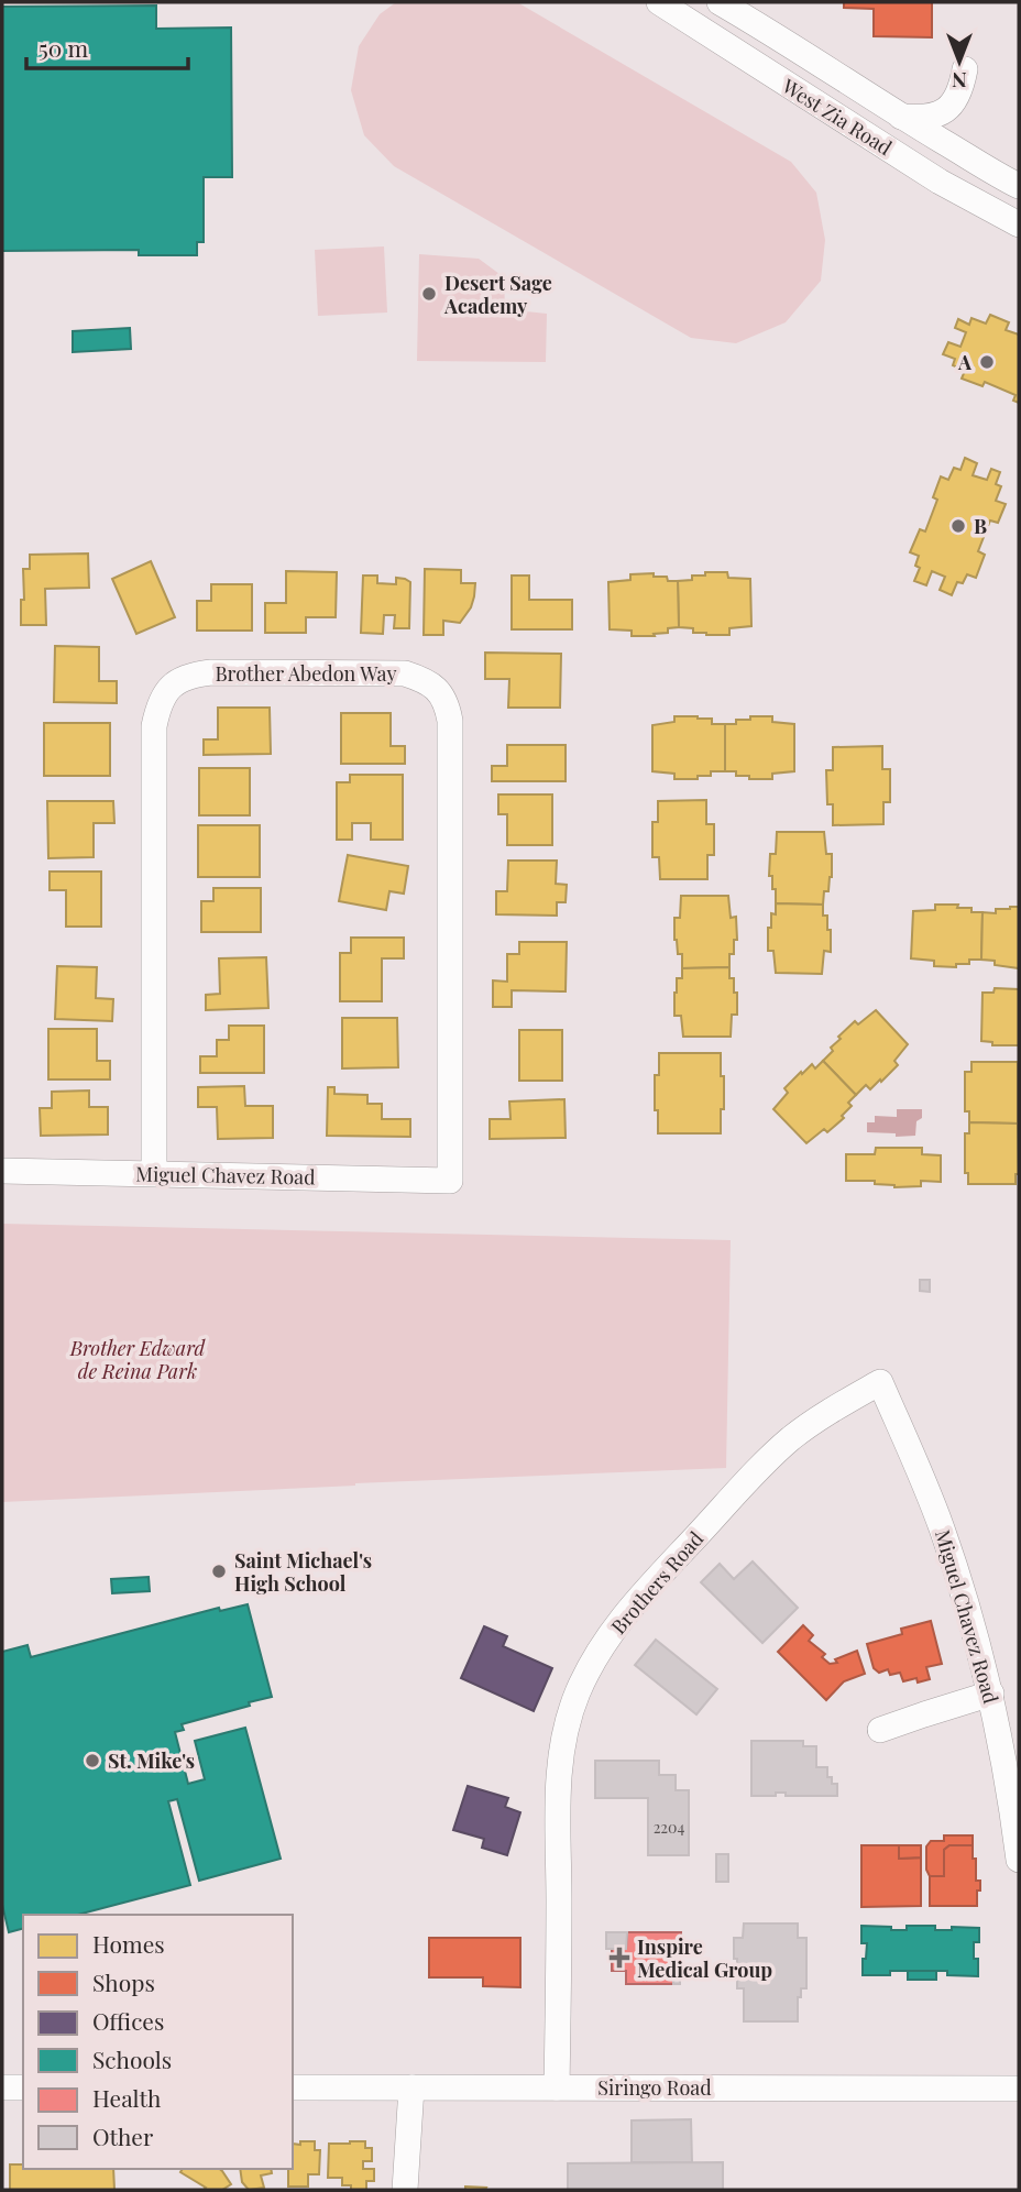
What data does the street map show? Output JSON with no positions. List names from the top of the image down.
{
  "streets": {
    "street": [
      "West Zia Road",
      "Brother Abedon Way",
      "Miguel Chavez Road",
      "Brothers Road",
      "Siringo Road"
    ]
  },
  "crossings": [
    ["Brother Abedon Way", "Miguel Chavez Road"],
    ["Miguel Chavez Road", "Brothers Road"],
    ["Brothers Road", "Siringo Road"]
  ],
  "parks": ["Brother Edward de Reina Park"],
  "places": {
    "other": [
      "Desert Sage Academy",
      "A",
      "B",
      "Saint Michael's High School",
      "St. Mike's"
    ],
    "health": ["Inspire Medical Group"]
  },
  "house_numbers": ["2204"],
  "legend": [
    "Homes",
    "Shops",
    "Offices",
    "Schools",
    "Health",
    "Other"
  ],
  "scale_bar": "50 m",
  "north": "bottom"
}
